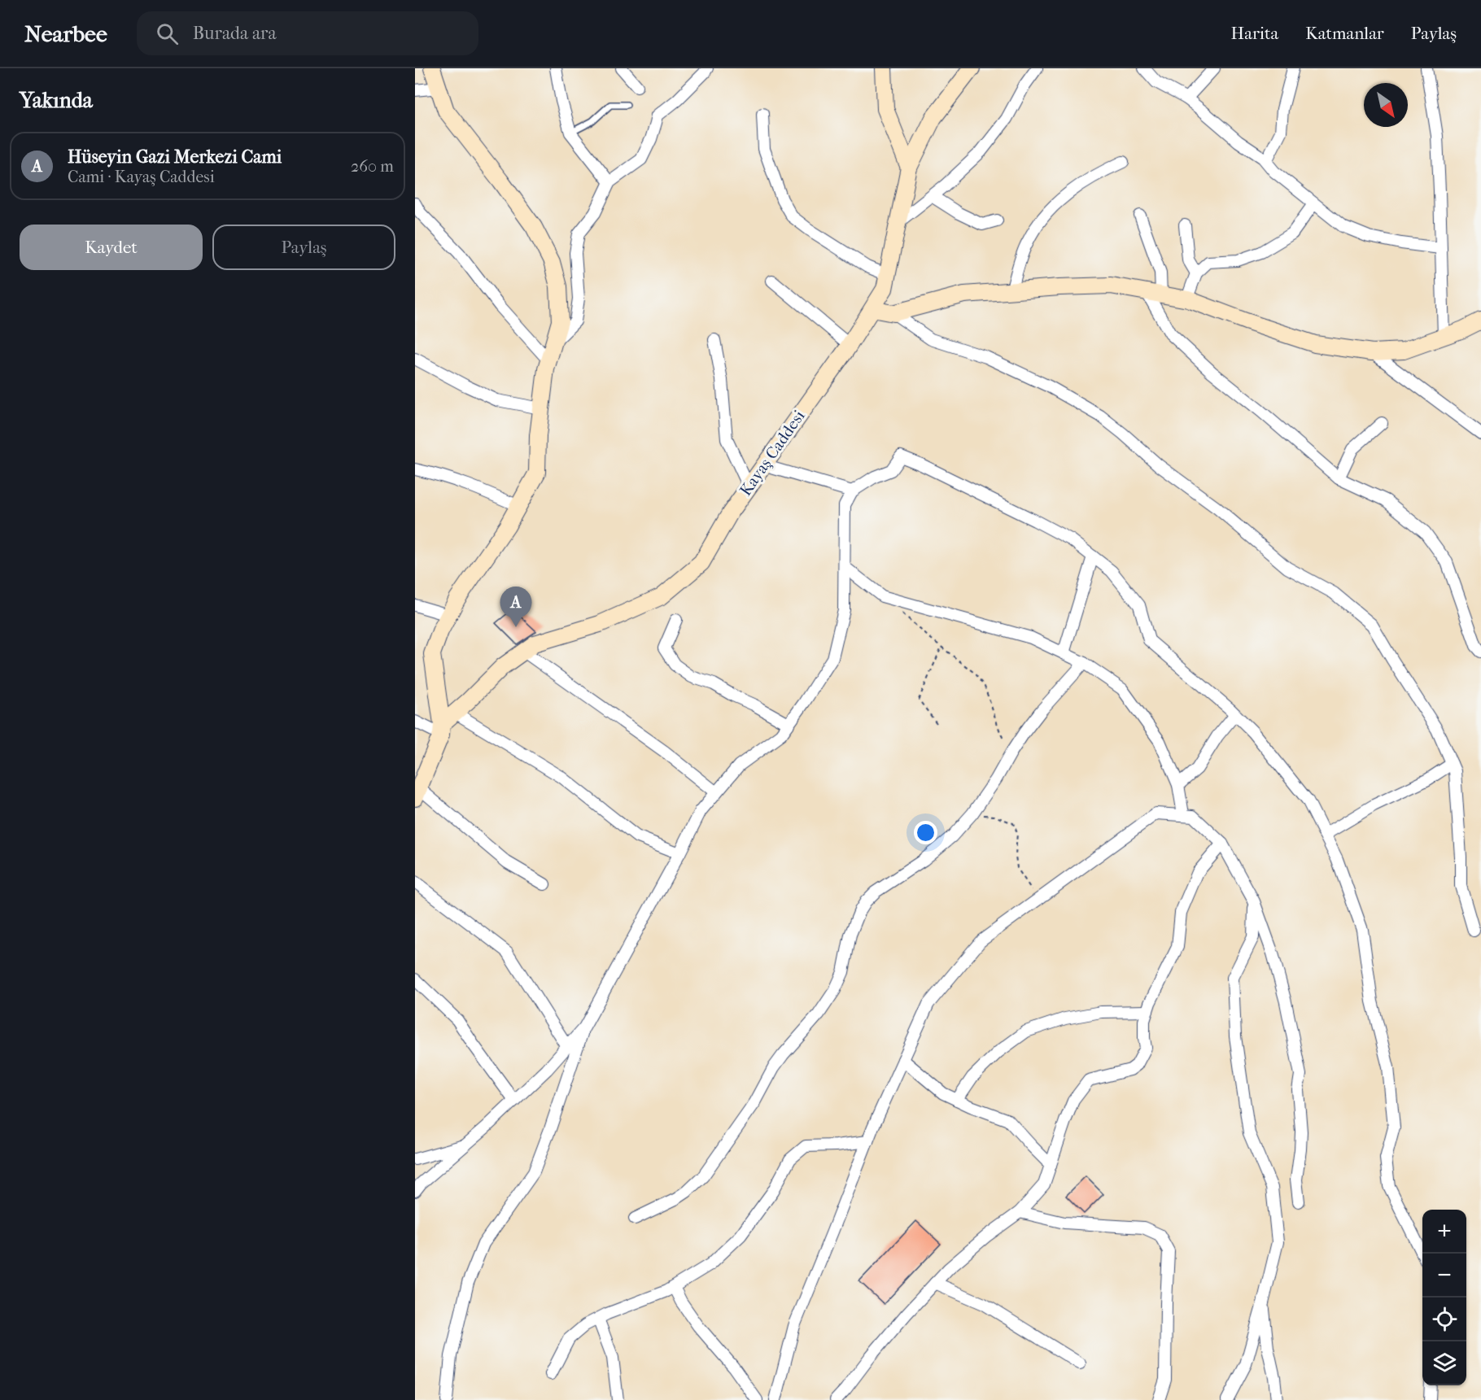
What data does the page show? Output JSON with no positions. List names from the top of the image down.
{
  "streets": {
    "street": ["Kayaş Caddesi"]
  },
  "north": "bottom right",
  "page": {
    "header": "Nearbee",
    "search": "Burada ara",
    "nav": ["Harita", "Katmanlar", "Paylaş"],
    "heading": "Yakında",
    "list": [
      {
        "mark": "A",
        "name": "Hüseyin Gazi Merkezi Cami",
        "note": "Cami · Kayaş Caddesi",
        "value": "260 m"
      }
    ],
    "buttons": ["Kaydet", "Paylaş"],
    "pins": "A",
    "map_buttons": ["+", "−"]
  }
}
